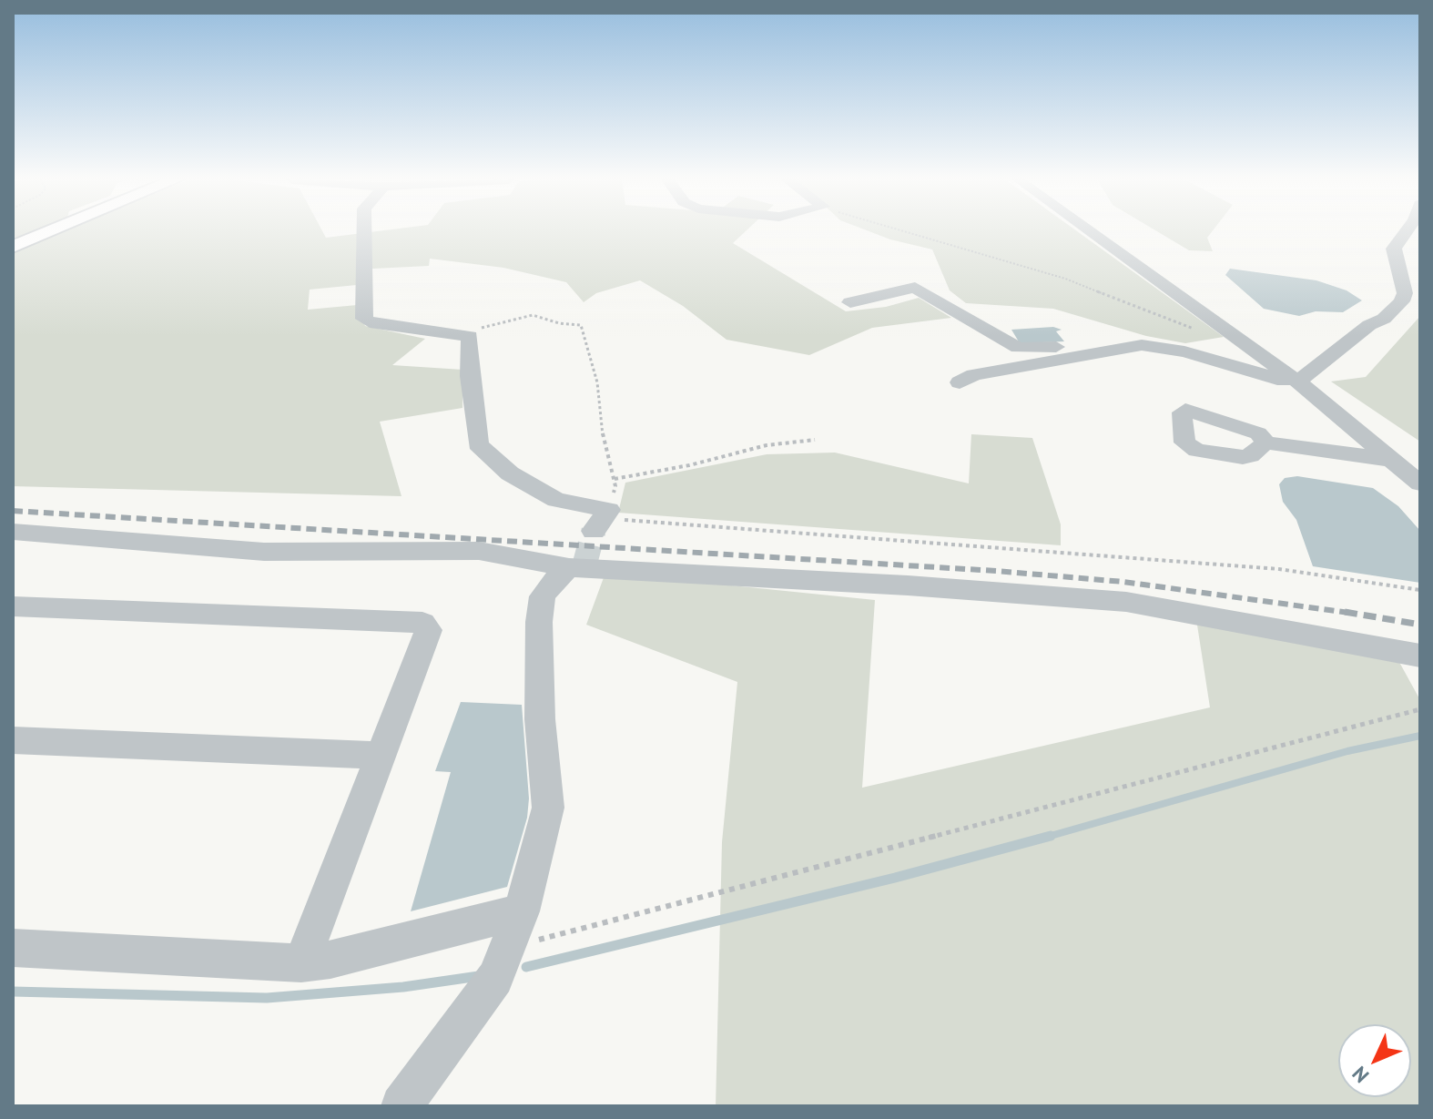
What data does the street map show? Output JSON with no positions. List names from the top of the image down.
{
  "north": "bottom left"
}
